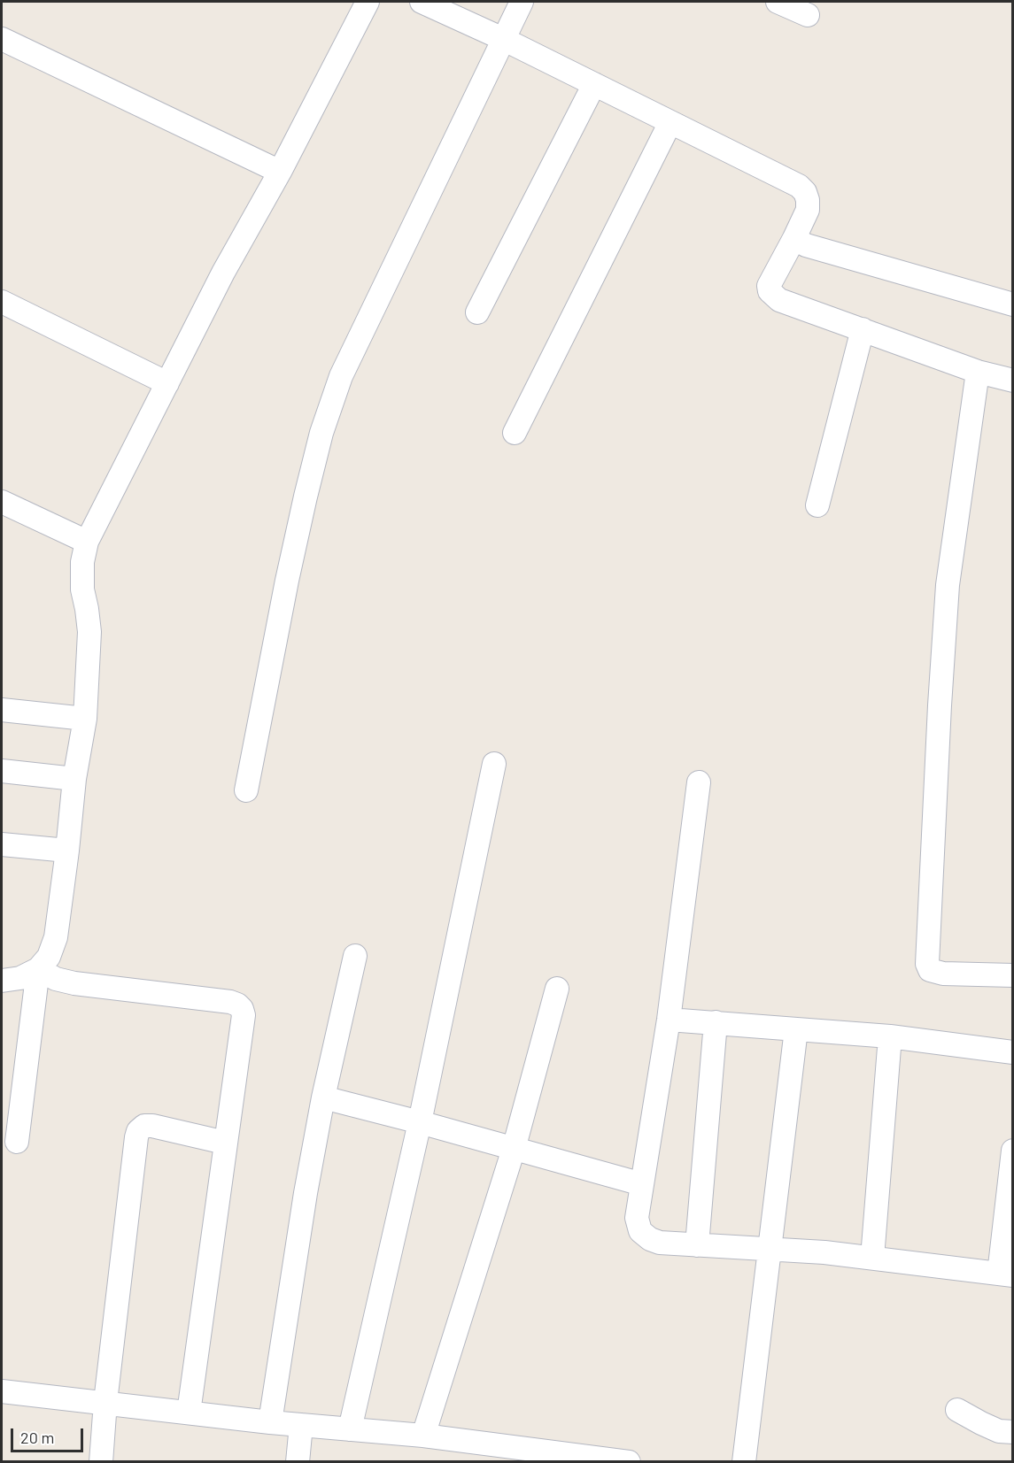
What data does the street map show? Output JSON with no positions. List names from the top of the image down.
{
  "scale_bar": "20 m"
}
